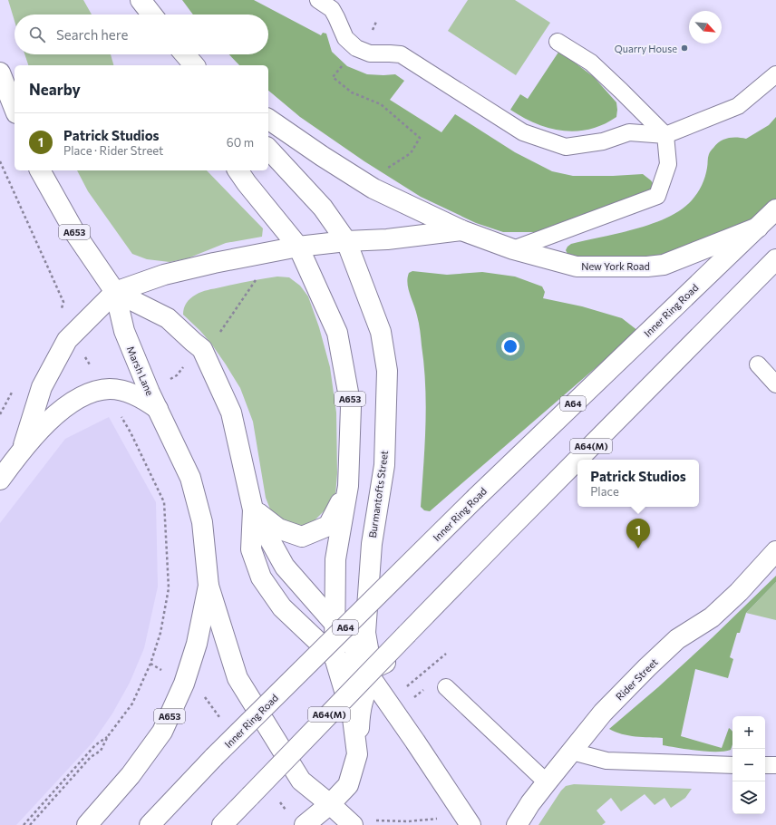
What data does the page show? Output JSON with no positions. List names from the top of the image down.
{
  "streets": {
    "main road": [
      "A653",
      "New York Road",
      "Inner Ring Road",
      "Marsh Lane",
      "A64",
      "A64(M)",
      "Burmantofts Street",
      "Rider Street"
    ]
  },
  "crossings": [
    ["A653", "Marsh Lane"],
    ["A653", "Burmantofts Street"],
    ["New York Road", "Inner Ring Road"]
  ],
  "places": ["Quarry House"],
  "north": "bottom right",
  "page": {
    "search": "Search here",
    "heading": "Nearby",
    "list": [
      {
        "mark": "1",
        "name": "Patrick Studios",
        "note": "Place · Rider Street",
        "value": "60 m"
      }
    ],
    "popup": ["Patrick Studios", "Place"],
    "pins": "1",
    "map_buttons": ["+", "−"]
  }
}
